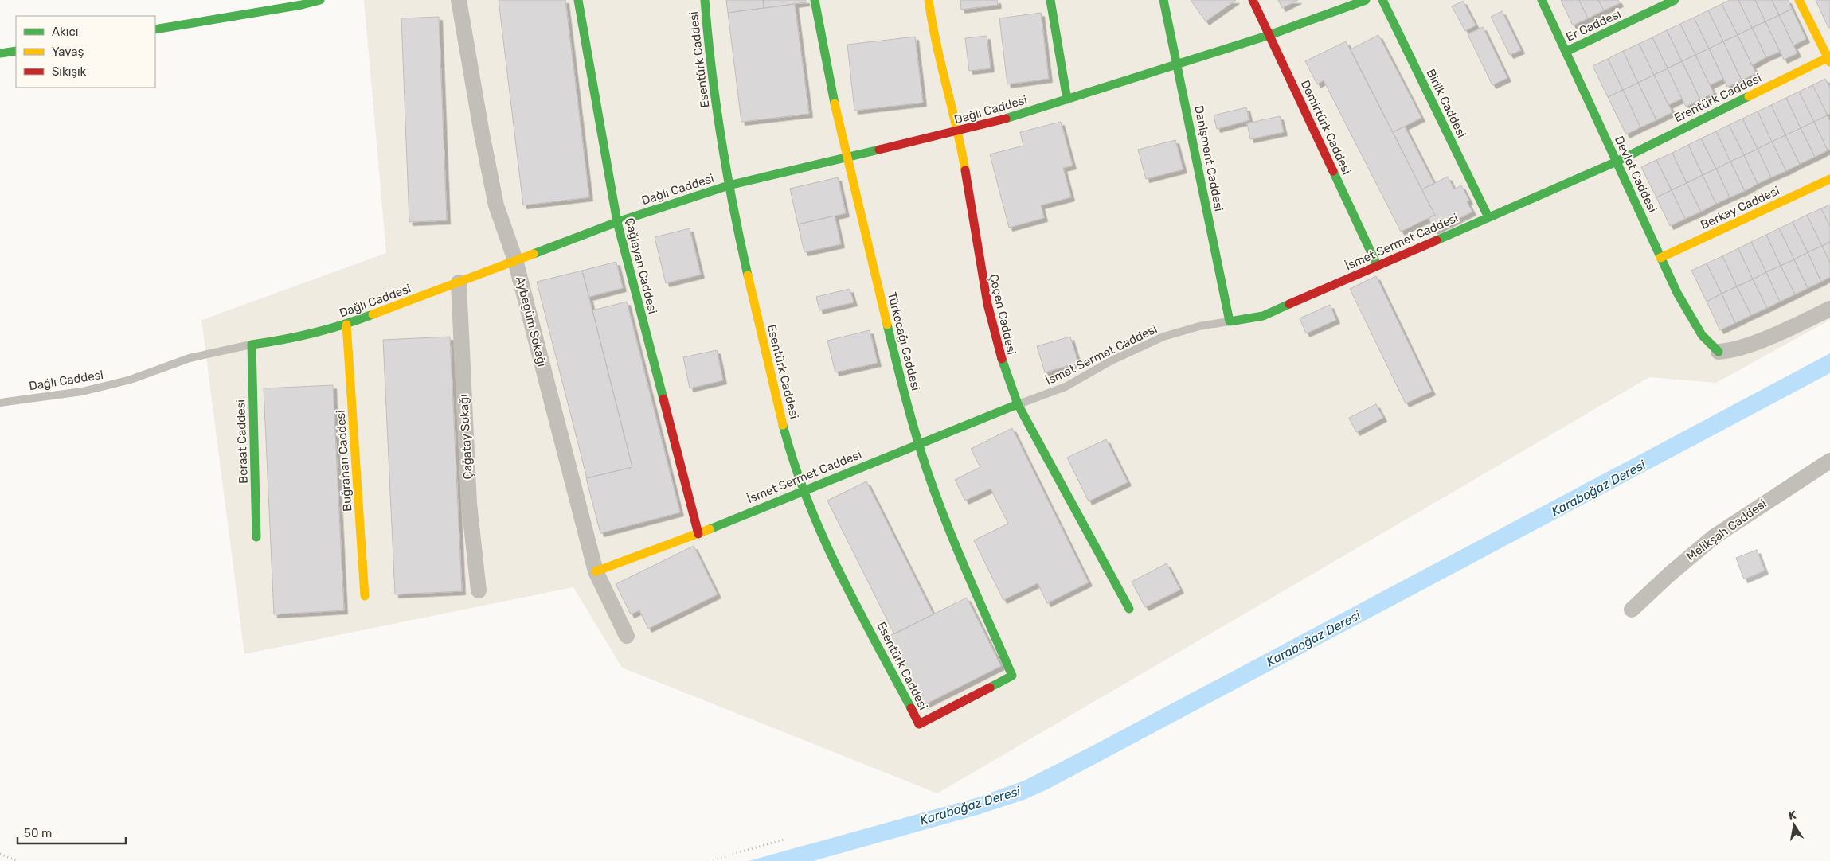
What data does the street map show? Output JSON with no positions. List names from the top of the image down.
{
  "streets": {
    "street": [
      "Er Caddesi",
      "Esentürk Caddesi",
      "Erentürk Caddesi",
      "Birlik Caddesi",
      "Dağlı Caddesi",
      "Demirtürk Caddesi",
      "Danişment Caddesi",
      "Devlet Caddesi",
      "Berkay Caddesi",
      "İsmet Sermet Caddesi",
      "Çağlayan Caddesi",
      "Çeçen Caddesi",
      "Aybegüm Sokağı",
      "Türkocağı Caddesi",
      "Çağatay Sokağı",
      "Beraat Caddesi",
      "Buğrahan Caddesi",
      "Melikşah Caddesi"
    ]
  },
  "crossings": [
    ["Er Caddesi", "Devlet Caddesi"],
    ["Esentürk Caddesi", "Dağlı Caddesi"],
    ["Esentürk Caddesi", "İsmet Sermet Caddesi"],
    ["Esentürk Caddesi", "Türkocağı Caddesi"],
    ["Erentürk Caddesi", "Devlet Caddesi"],
    ["Erentürk Caddesi", "İsmet Sermet Caddesi"],
    ["Birlik Caddesi", "İsmet Sermet Caddesi"],
    ["Dağlı Caddesi", "Demirtürk Caddesi"],
    ["Dağlı Caddesi", "Danişment Caddesi"],
    ["Dağlı Caddesi", "Çağlayan Caddesi"],
    ["Dağlı Caddesi", "Çeçen Caddesi"],
    ["Dağlı Caddesi", "Aybegüm Sokağı"],
    ["Dağlı Caddesi", "Türkocağı Caddesi"],
    ["Dağlı Caddesi", "Çağatay Sokağı"],
    ["Dağlı Caddesi", "Beraat Caddesi"],
    ["Dağlı Caddesi", "Buğrahan Caddesi"],
    ["Demirtürk Caddesi", "İsmet Sermet Caddesi"],
    ["Danişment Caddesi", "İsmet Sermet Caddesi"],
    ["Devlet Caddesi", "Berkay Caddesi"],
    ["Devlet Caddesi", "İsmet Sermet Caddesi"],
    ["İsmet Sermet Caddesi", "Çağlayan Caddesi"],
    ["İsmet Sermet Caddesi", "Çeçen Caddesi"],
    ["İsmet Sermet Caddesi", "Aybegüm Sokağı"],
    ["İsmet Sermet Caddesi", "Türkocağı Caddesi"]
  ],
  "water": ["Karaboğaz Deresi"],
  "legend": ["Akıcı", "Yavaş", "Sıkışık"],
  "scale_bar": "50 m",
  "north": "top"
}
